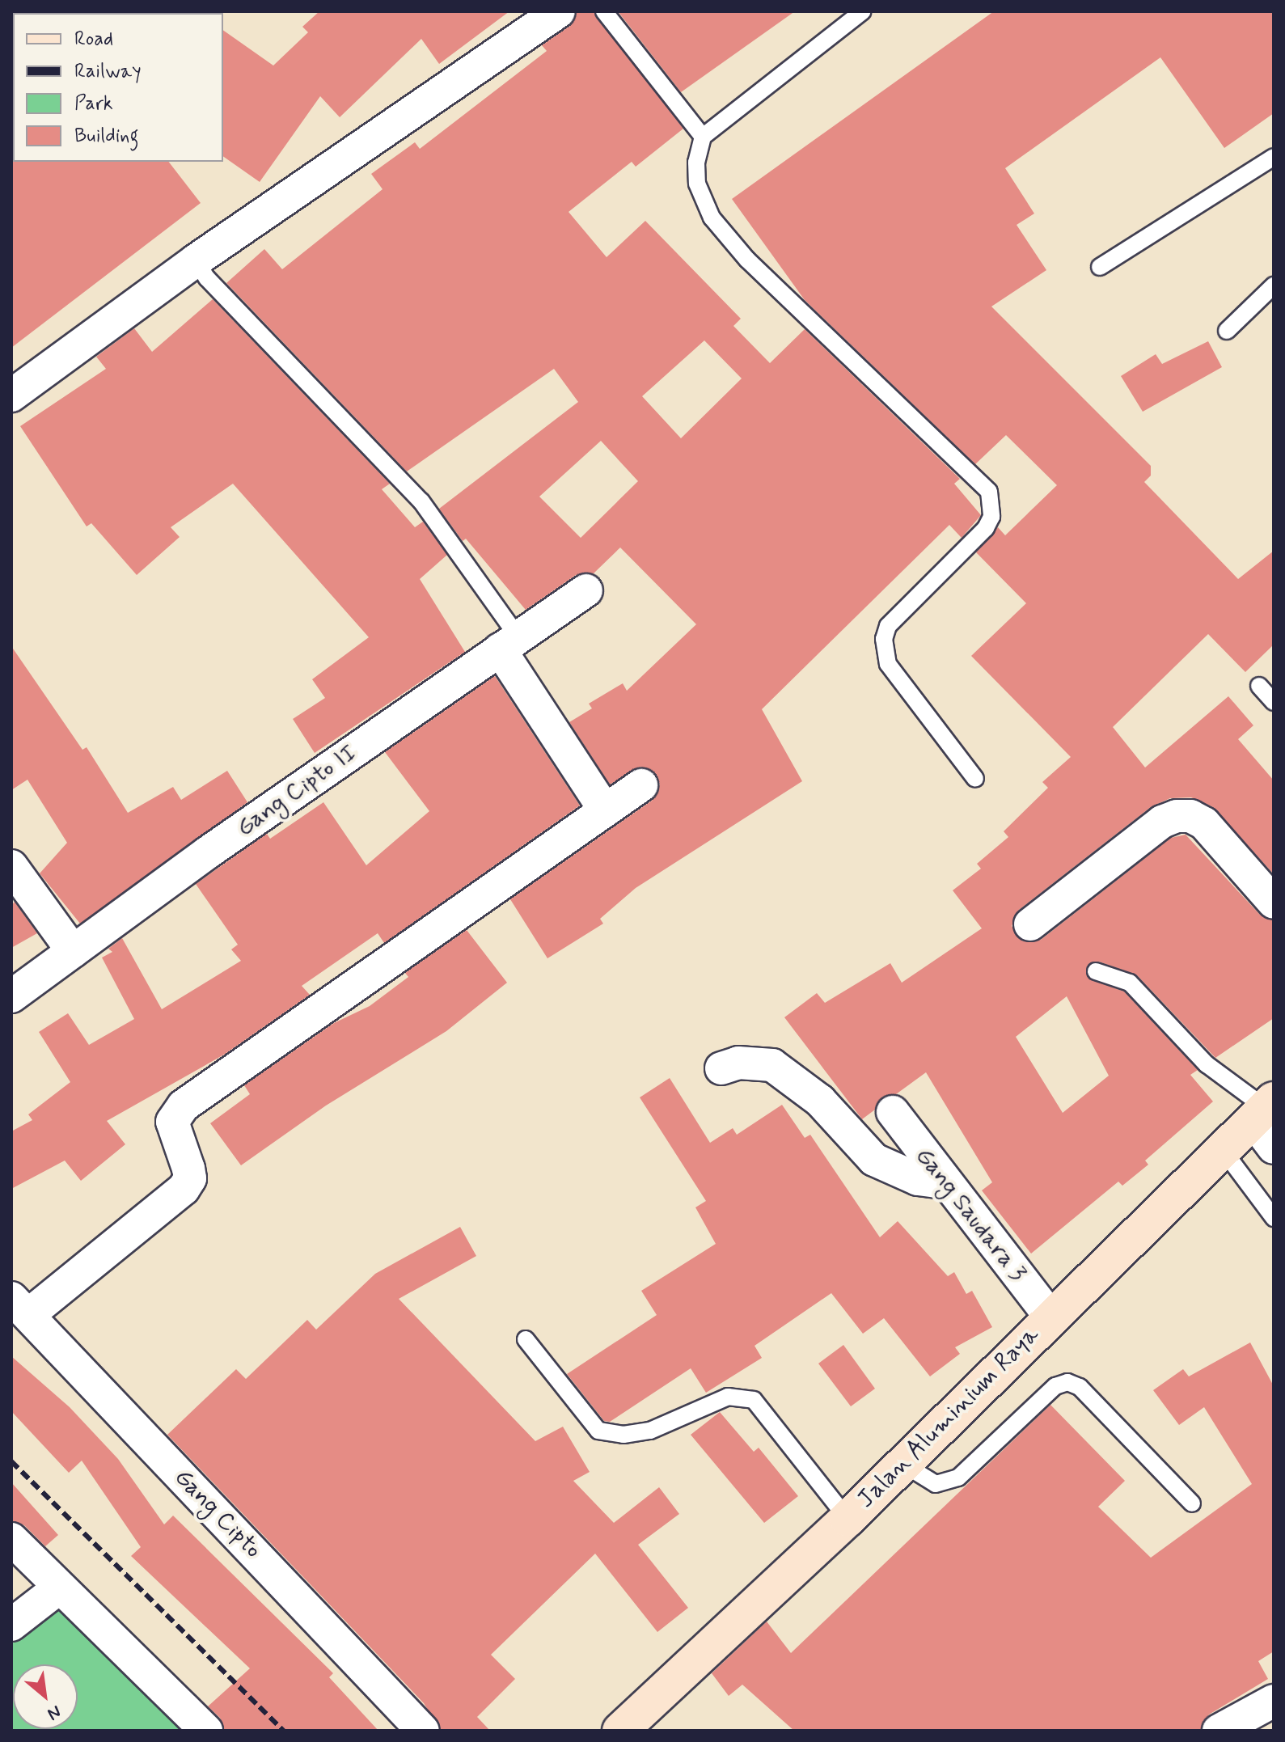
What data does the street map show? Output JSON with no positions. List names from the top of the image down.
{
  "streets": {
    "main road": ["Jalan Aluminium Raya"],
    "street": ["Gang Cipto II", "Gang Saudara 3", "Gang Cipto"]
  },
  "crossings": [
    ["Gang Saudara 3", "Jalan Aluminium Raya"]
  ],
  "legend": [
    "Road",
    "Railway",
    "Park",
    "Building"
  ],
  "north": "bottom right"
}
